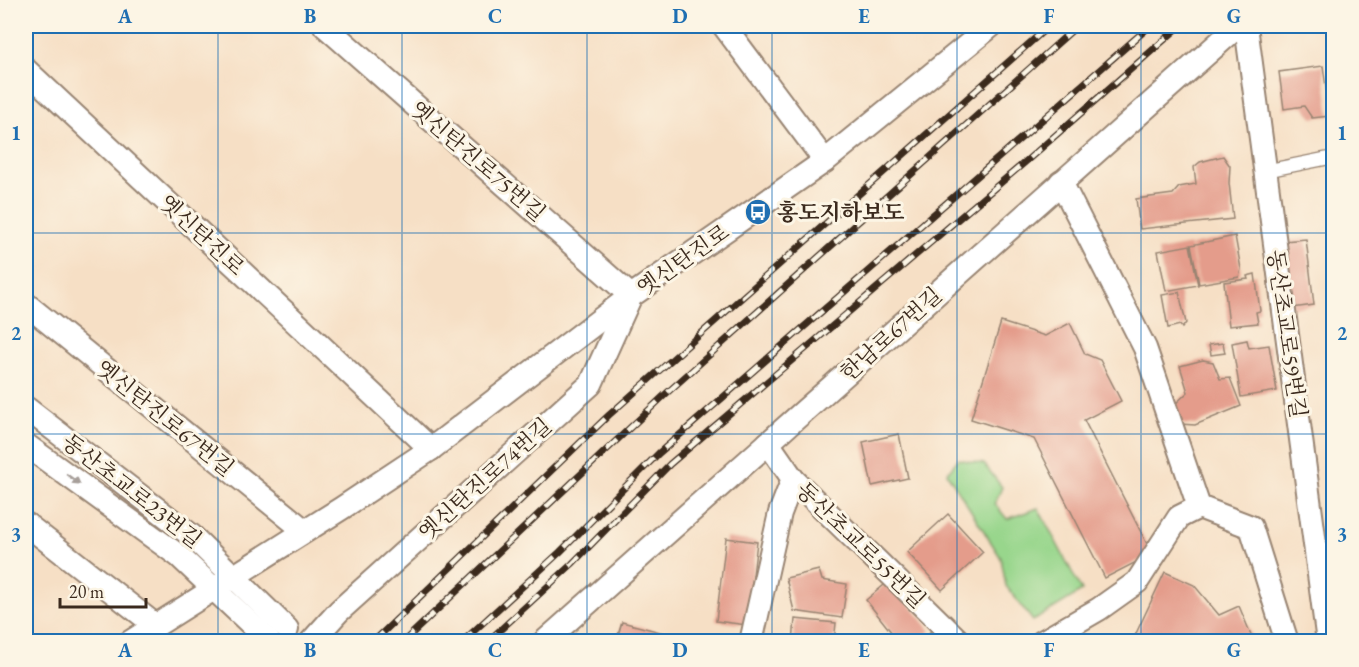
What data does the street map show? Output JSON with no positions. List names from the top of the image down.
{
  "streets": {
    "street": [
      "옛신탄진로75번길",
      "옛신탄진로",
      "한남로67번길",
      "동산초교로59번길",
      "옛신탄진로67번길",
      "옛신탄진로74번길",
      "동산초교로23번길",
      "동산초교로55번길"
    ]
  },
  "crossings": [
    ["옛신탄진로75번길", "옛신탄진로"],
    ["옛신탄진로75번길", "옛신탄진로74번길"],
    ["옛신탄진로", "옛신탄진로67번길"],
    ["옛신탄진로", "옛신탄진로74번길"],
    ["옛신탄진로", "동산초교로23번길"],
    ["한남로67번길", "동산초교로55번길"]
  ],
  "places": {
    "bus stop": ["홍도지하보도"]
  },
  "scale_bar": "20 m",
  "grid": {
    "columns": [
      "A",
      "B",
      "C",
      "D",
      "E",
      "F",
      "G"
    ],
    "rows": ["1", "2", "3"]
  }
}
